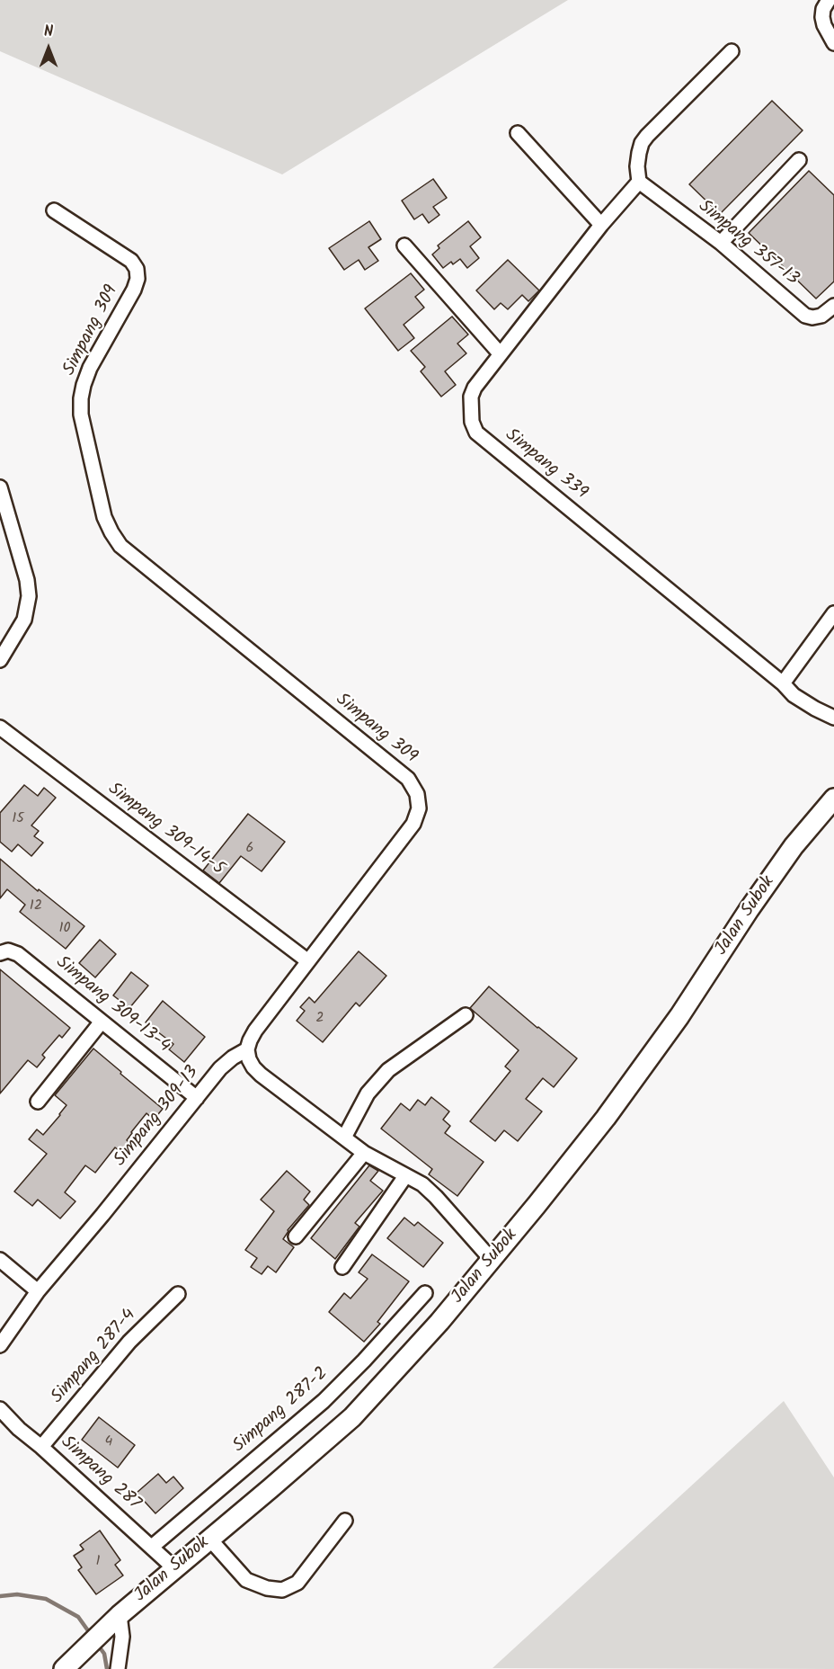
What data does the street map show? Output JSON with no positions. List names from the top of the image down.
{
  "streets": {
    "main road": ["Jalan Subok"],
    "street": [
      "Simpang 357-13",
      "Simpang 309",
      "Simpang 339",
      "Simpang 309-14-5",
      "Simpang 309-13-4",
      "Simpang 309-13",
      "Simpang 287-4",
      "Simpang 287-2",
      "Simpang 287"
    ]
  },
  "crossings": [
    ["Simpang 357-13", "Simpang 339"],
    ["Simpang 309", "Simpang 309-14-5"],
    ["Simpang 309", "Simpang 309-13"],
    ["Jalan Subok", "Simpang 287"],
    ["Simpang 309-13-4", "Simpang 309-13"],
    ["Simpang 287-4", "Simpang 287"],
    ["Simpang 287-2", "Simpang 287"]
  ],
  "house_numbers": [
    "15",
    "6",
    "12",
    "10",
    "2",
    "4",
    "1"
  ],
  "north": "top"
}
